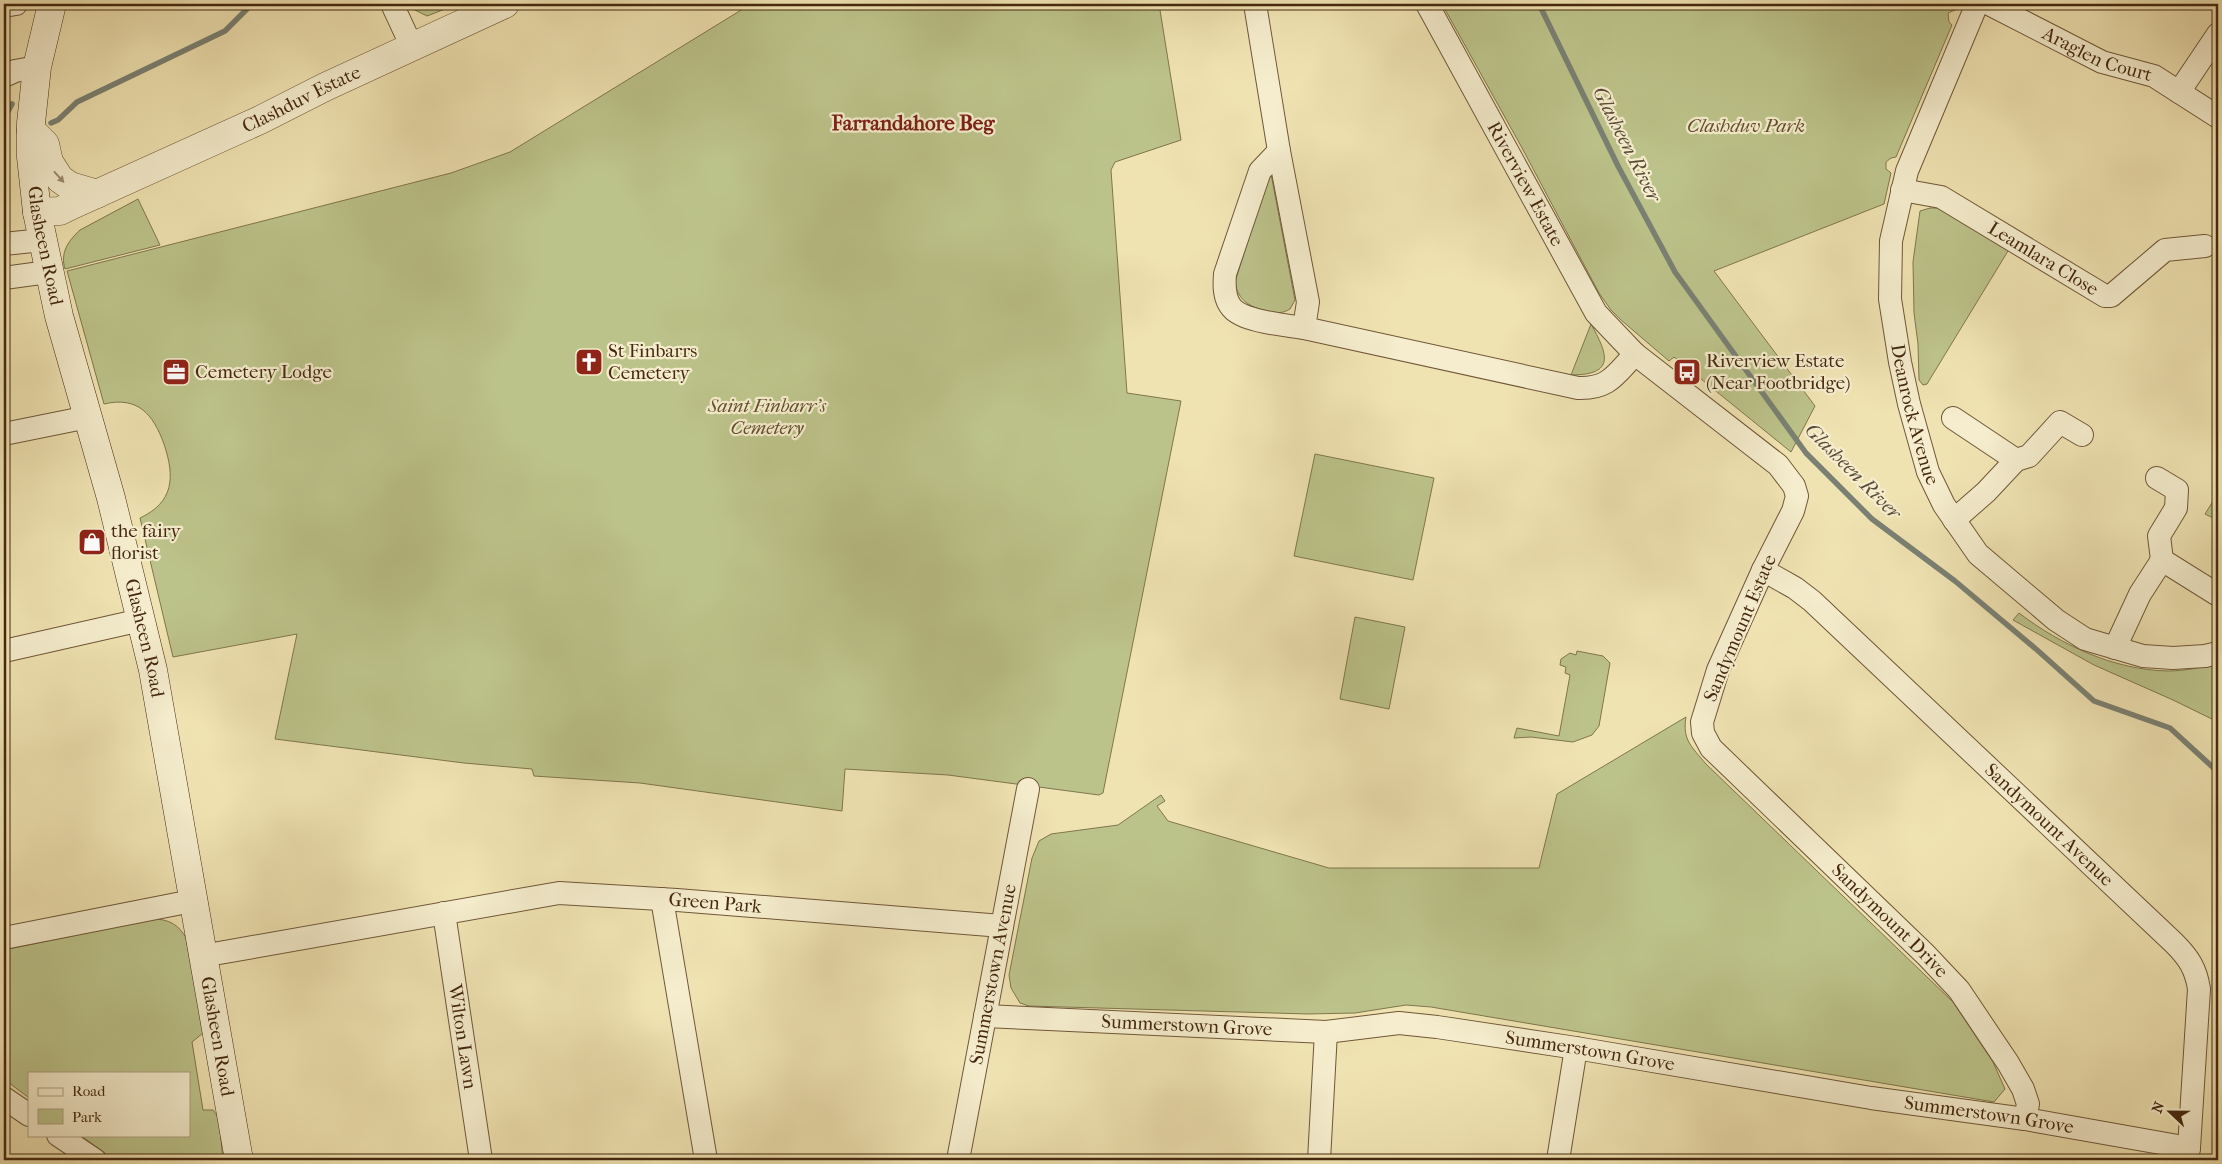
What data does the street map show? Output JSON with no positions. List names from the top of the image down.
{
  "streets": {
    "main road": ["Clashduv Estate", "Glasheen Road"],
    "street": [
      "Araglen Court",
      "Riverview Estate",
      "Leamlara Close",
      "Deanrock Avenue",
      "Sandymount Estate",
      "Sandymount Avenue",
      "Green Park",
      "Sandymount Drive",
      "Summerstown Avenue",
      "Summerstown Grove",
      "Wilton Lawn"
    ]
  },
  "crossings": [
    ["Clashduv Estate", "Glasheen Road"],
    ["Riverview Estate", "Sandymount Estate"],
    ["Leamlara Close", "Deanrock Avenue"],
    ["Sandymount Estate", "Sandymount Avenue"],
    ["Sandymount Estate", "Sandymount Drive"],
    ["Sandymount Avenue", "Summerstown Grove"],
    ["Green Park", "Summerstown Avenue"],
    ["Sandymount Drive", "Summerstown Grove"],
    ["Summerstown Avenue", "Summerstown Grove"]
  ],
  "districts": ["Farrandahore Beg"],
  "water": ["Glasheen River"],
  "parks": ["Clashduv Park", "Saint Finbarr's Cemetery"],
  "places": {
    "church": ["St Finbarrs Cemetery"],
    "office": ["Cemetery Lodge"],
    "bus stop": ["Riverview Estate (Near Footbridge)"],
    "shop": ["the fairy florist"]
  },
  "legend": ["Road", "Park"],
  "north": "left"
}
